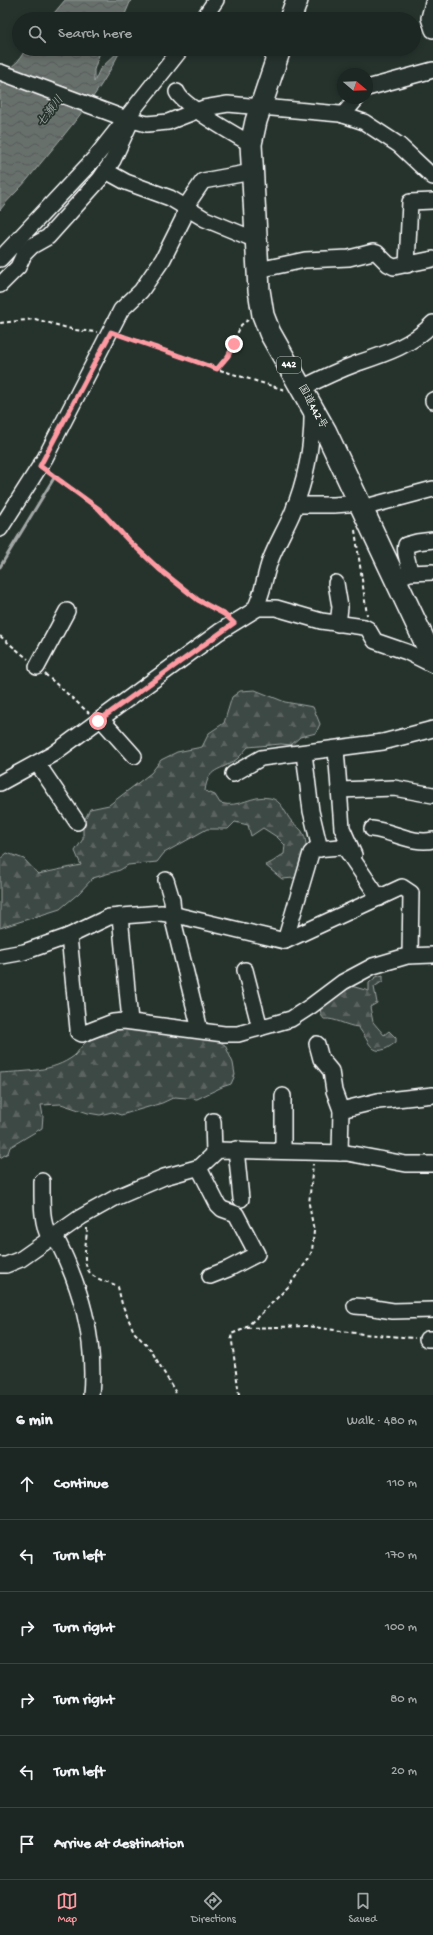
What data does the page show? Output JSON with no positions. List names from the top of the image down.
{
  "streets": {
    "highway": ["442", "国道442号"]
  },
  "water": ["七瀬川"],
  "north": "right",
  "page": {
    "search": "Search here",
    "heading": ["6 min", "Walk · 480 m"],
    "list": [
      ["Continue", "110 m"],
      ["Turn left", "170 m"],
      ["Turn right", "100 m"],
      ["Turn right", "80 m"],
      ["Turn left", "20 m"],
      "Arrive at destination"
    ],
    "nav": ["Map", "Directions", "Saved"]
  }
}
